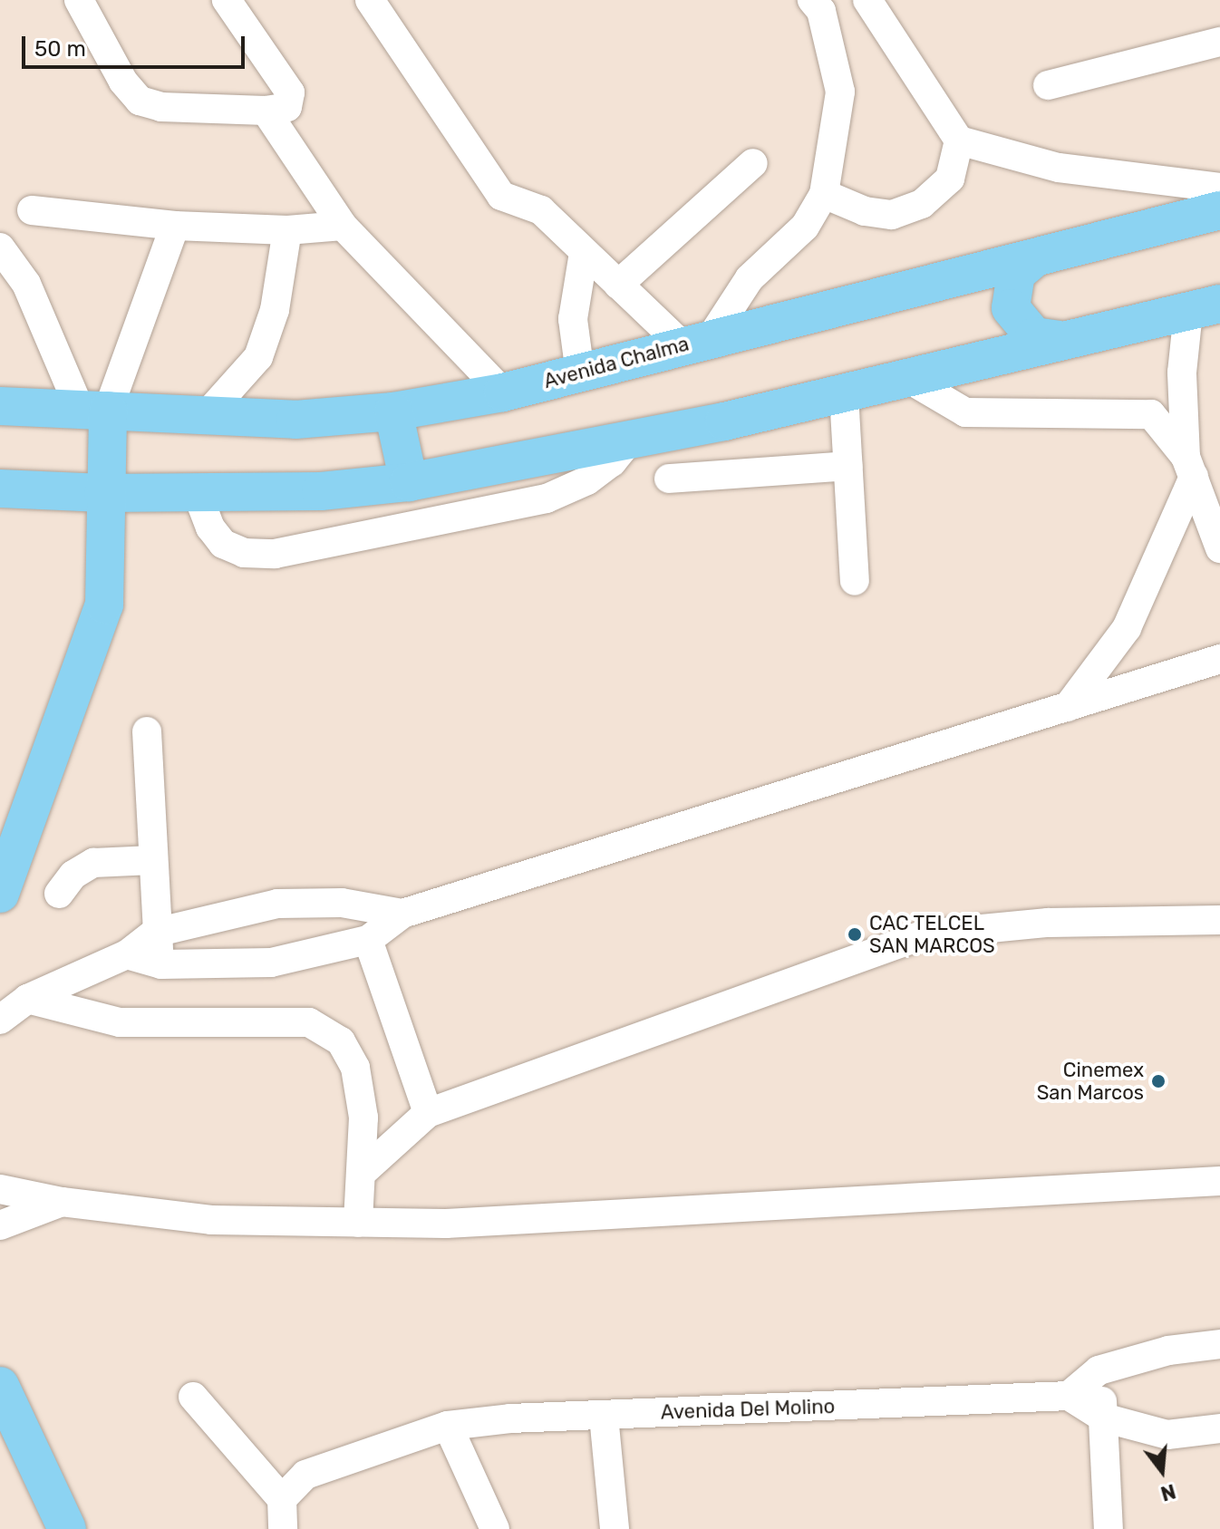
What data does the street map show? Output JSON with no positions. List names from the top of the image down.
{
  "streets": {
    "main road": ["Avenida Chalma"],
    "street": ["Avenida Del Molino"]
  },
  "places": ["CAC TELCEL SAN MARCOS", "Cinemex San Marcos"],
  "scale_bar": "50 m",
  "north": "bottom"
}
